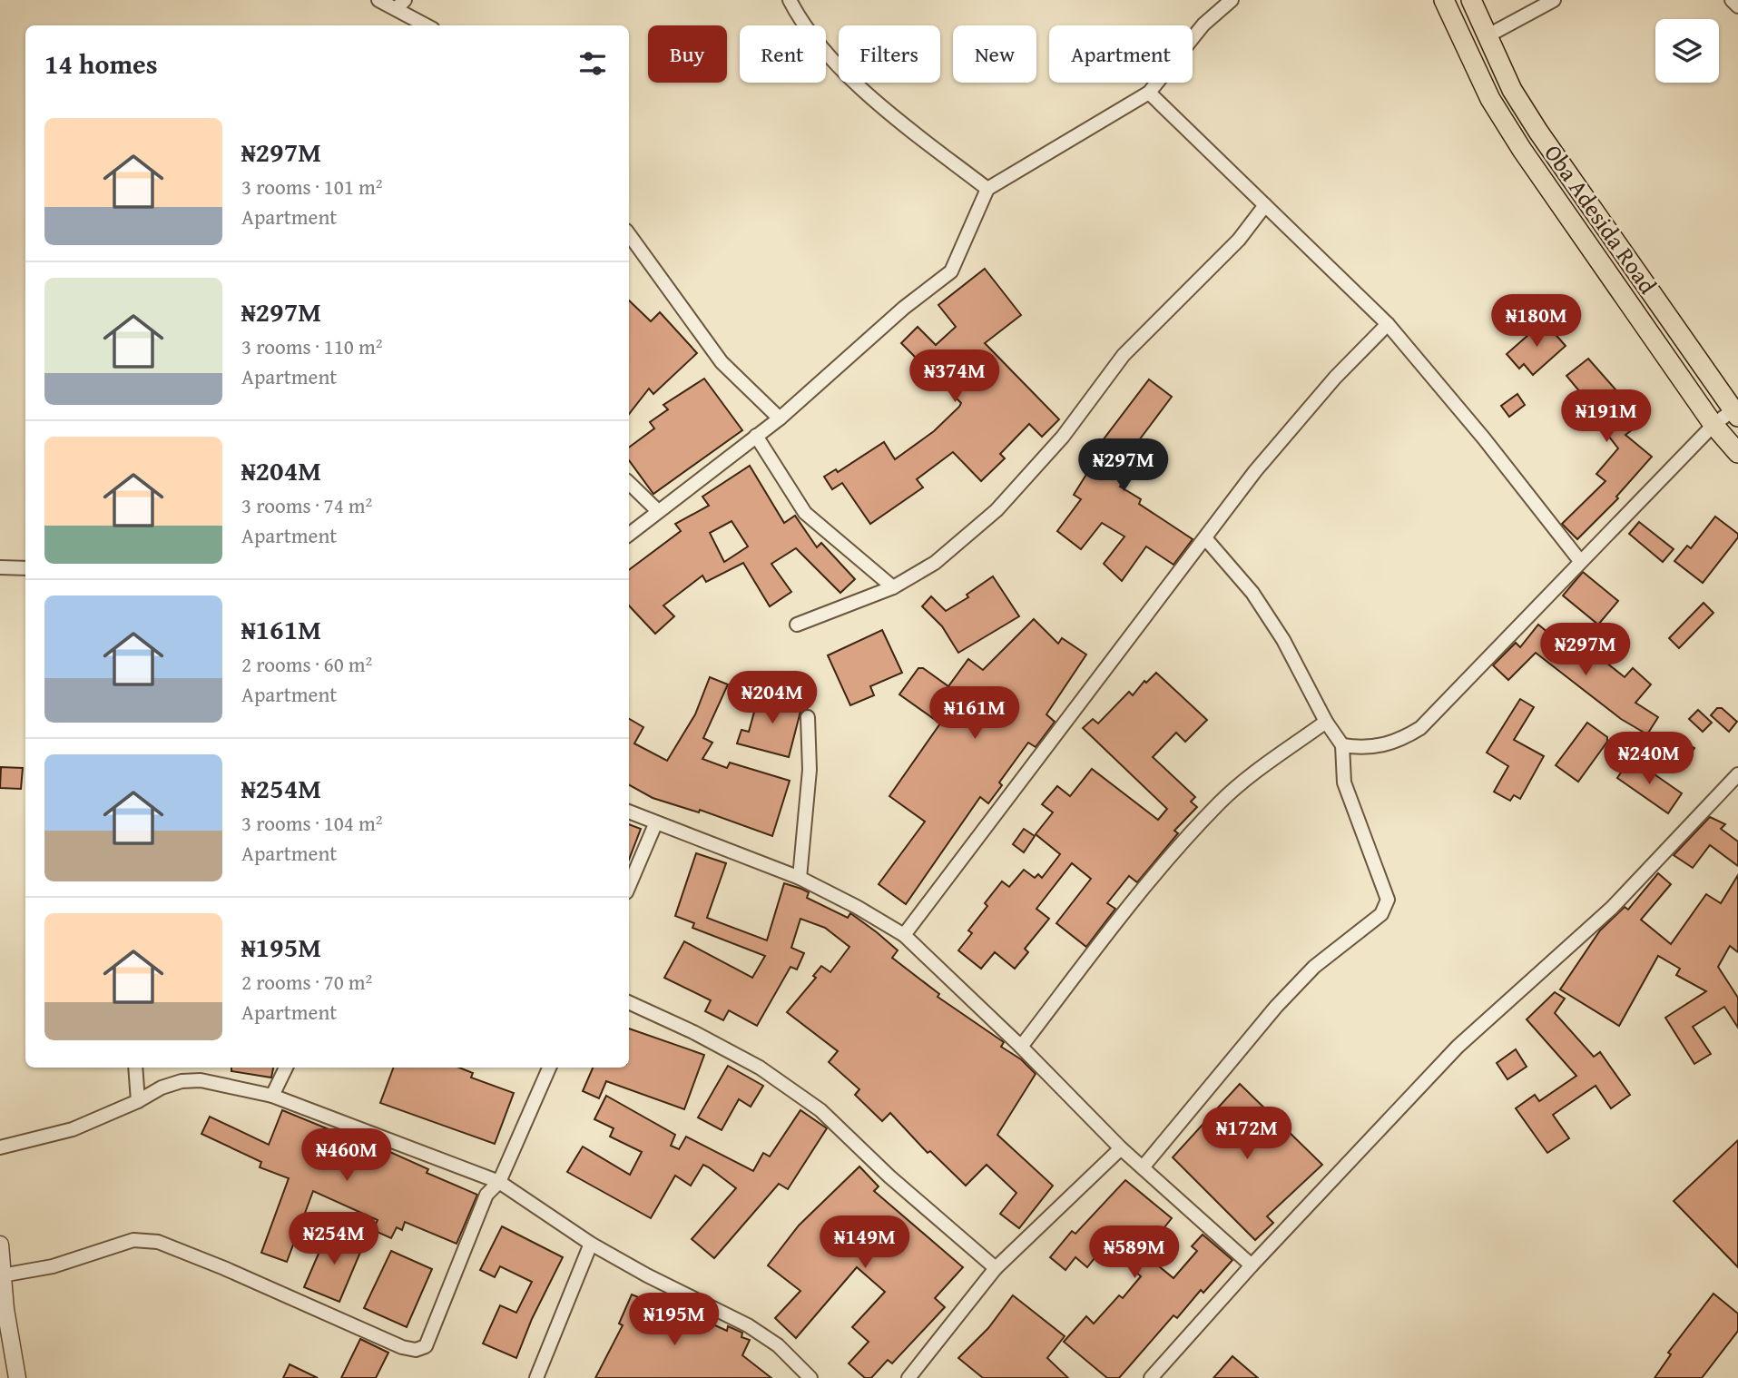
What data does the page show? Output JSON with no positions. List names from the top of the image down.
{
  "streets": {
    "main road": ["Oba Adesida Road"]
  },
  "page": {
    "chip": [
      "Buy",
      "Rent",
      "Filters",
      "New",
      "Apartment"
    ],
    "heading": "14 homes",
    "list": [
      {
        "name": "₦297M",
        "note": "3 rooms · 101 m² · Apartment"
      },
      {
        "name": "₦297M",
        "note": "3 rooms · 110 m² · Apartment"
      },
      {
        "name": "₦204M",
        "note": "3 rooms · 74 m² · Apartment"
      },
      {
        "name": "₦161M",
        "note": "2 rooms · 60 m² · Apartment"
      },
      {
        "name": "₦254M",
        "note": "3 rooms · 104 m² · Apartment"
      },
      {
        "name": "₦195M",
        "note": "2 rooms · 70 m² · Apartment"
      }
    ],
    "price": [
      "₦180M",
      "₦374M",
      "₦191M",
      "₦297M",
      "₦297M",
      "₦204M",
      "₦161M",
      "₦240M",
      "₦172M",
      "₦460M",
      "₦254M",
      "₦149M",
      "₦589M",
      "₦195M"
    ]
  }
}
